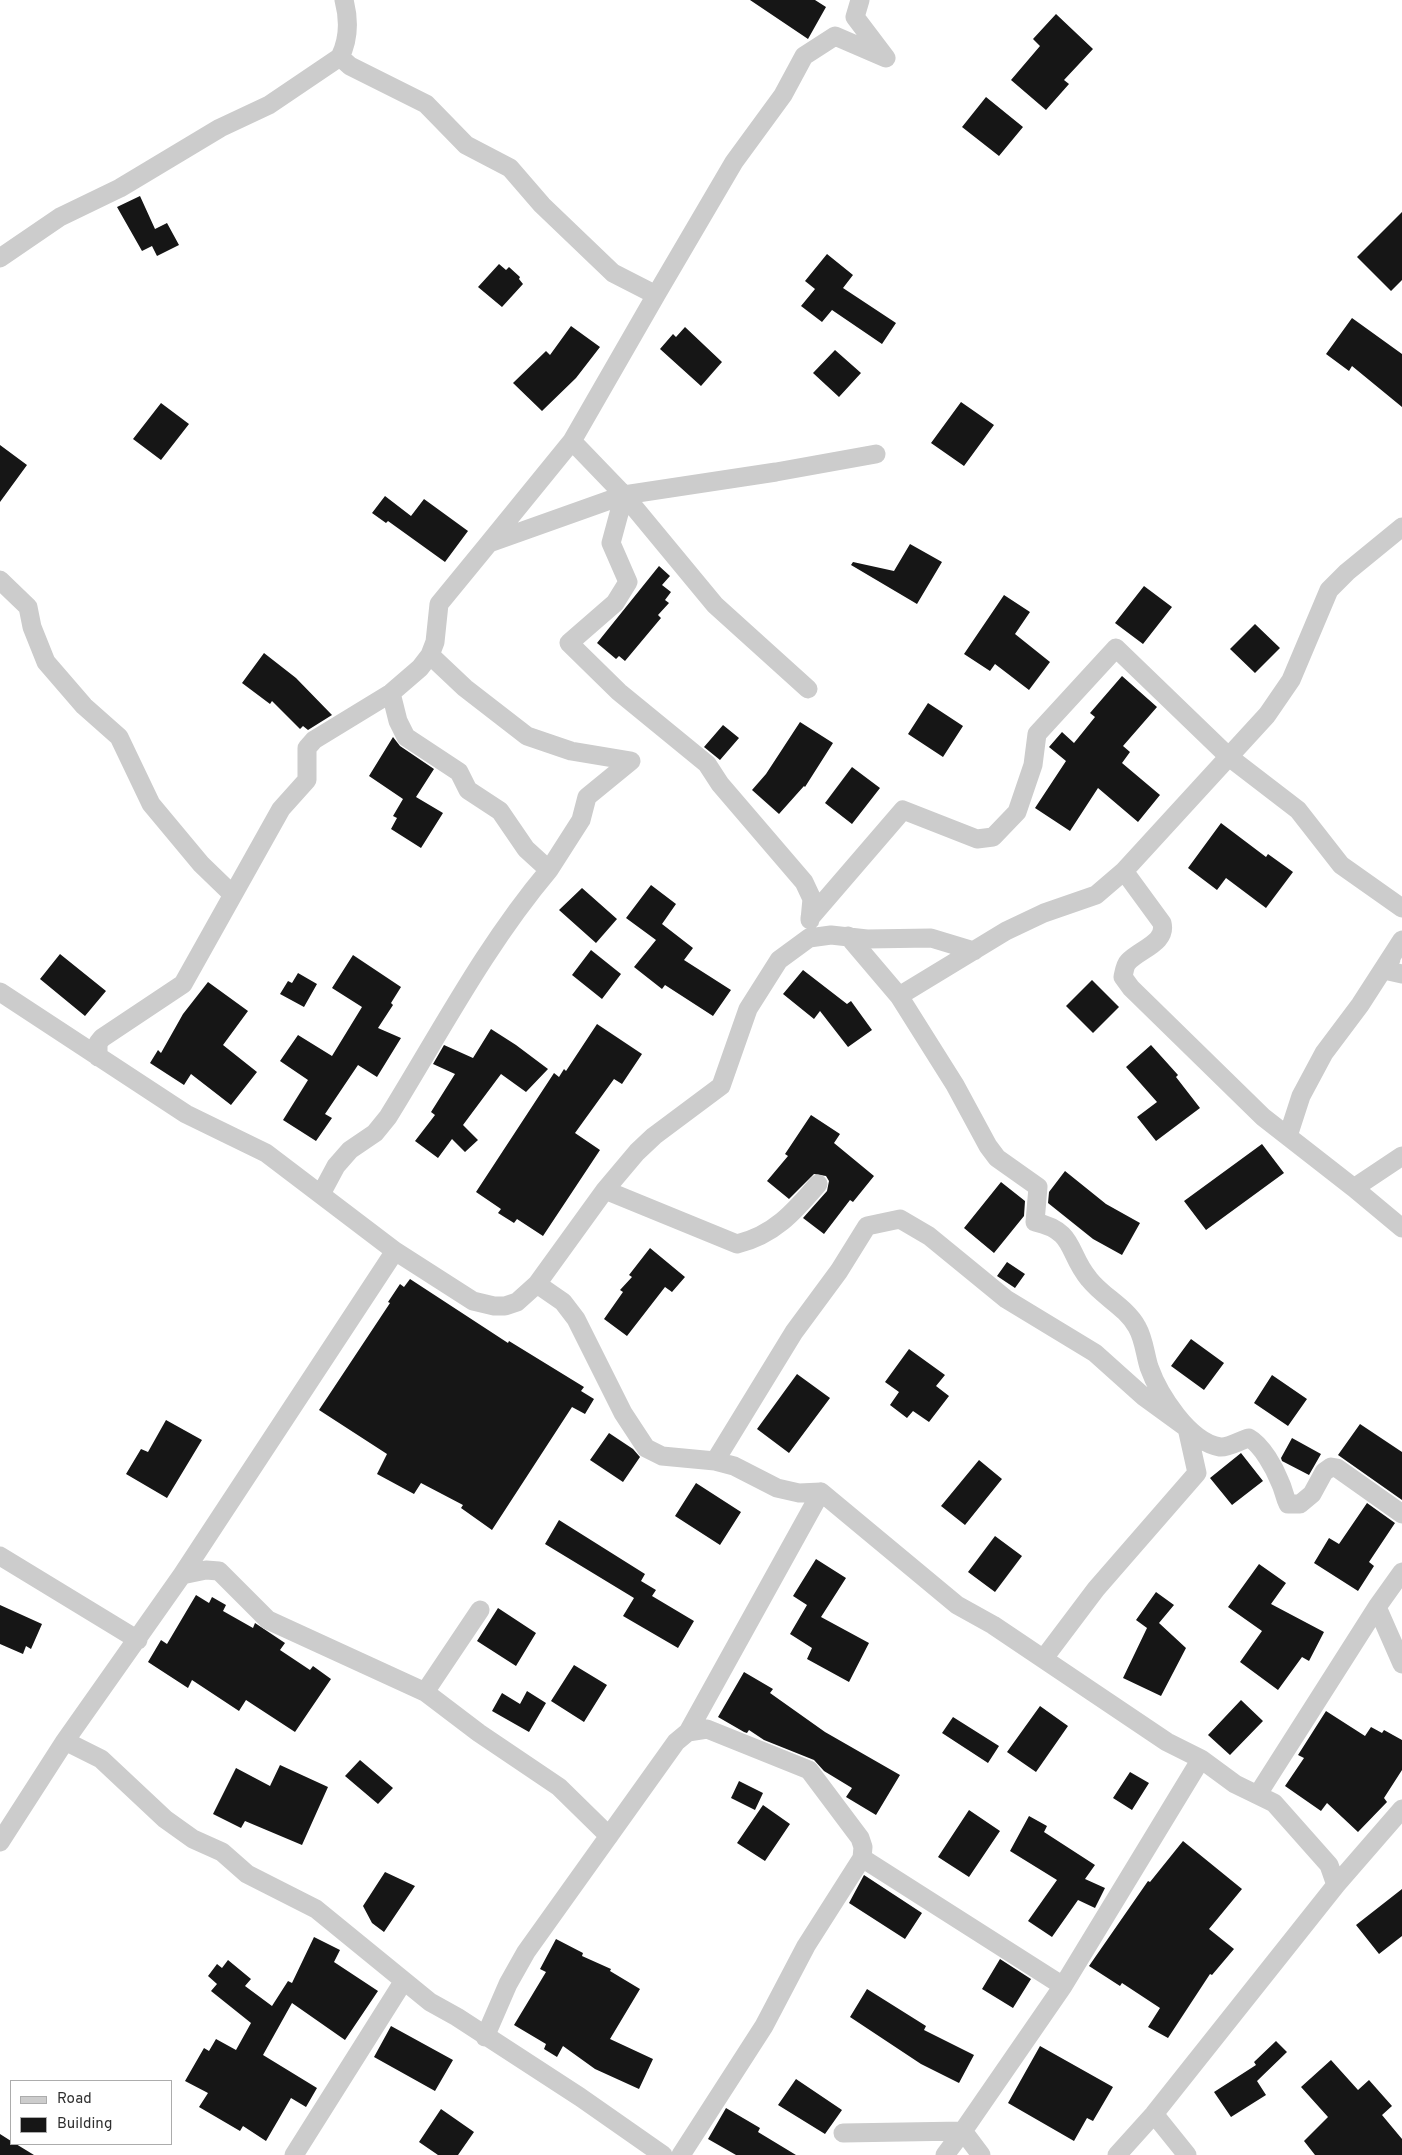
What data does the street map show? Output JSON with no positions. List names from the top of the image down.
{
  "legend": ["Road", "Building"]
}
